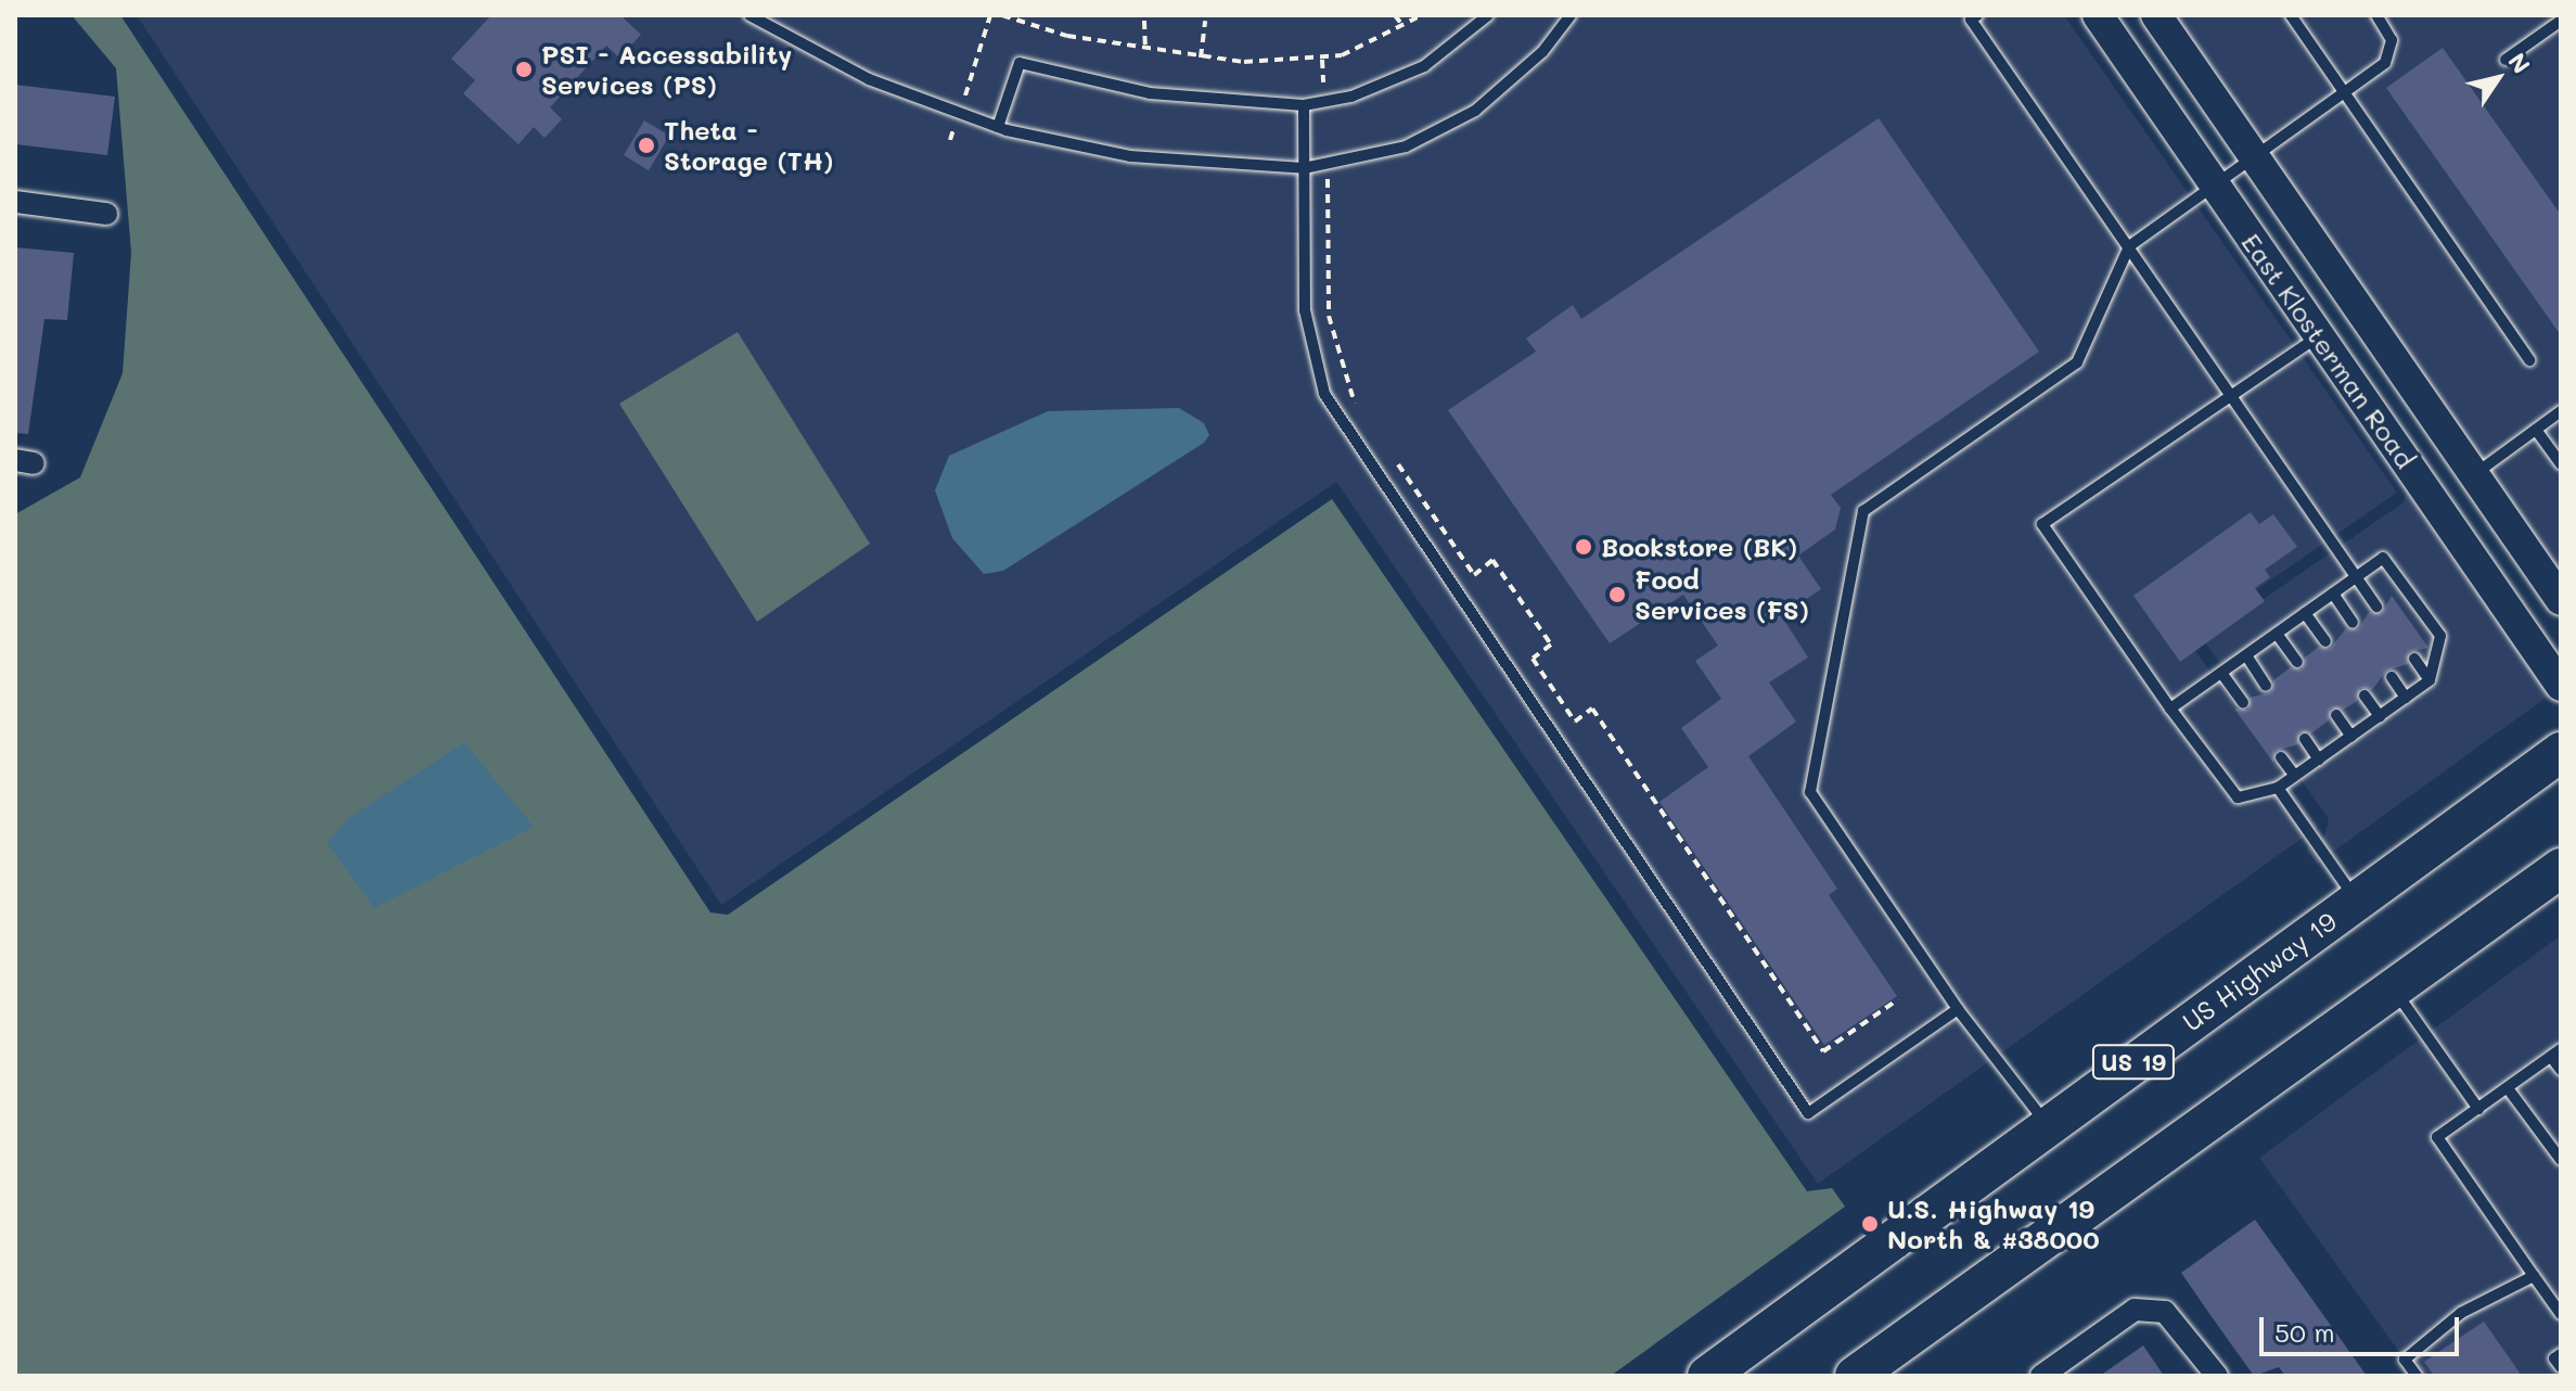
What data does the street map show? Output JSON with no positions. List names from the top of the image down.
{
  "streets": {
    "highway": ["US Highway 19", "US 19"],
    "main road": ["East Klosterman Road"]
  },
  "places": [
    "PSI - Accessability Services (PS)",
    "Theta - Storage (TH)",
    "Bookstore (BK)",
    "Food Services (FS)",
    "U.S. Highway 19 North & #38000"
  ],
  "scale_bar": "50 m",
  "north": "top right"
}
